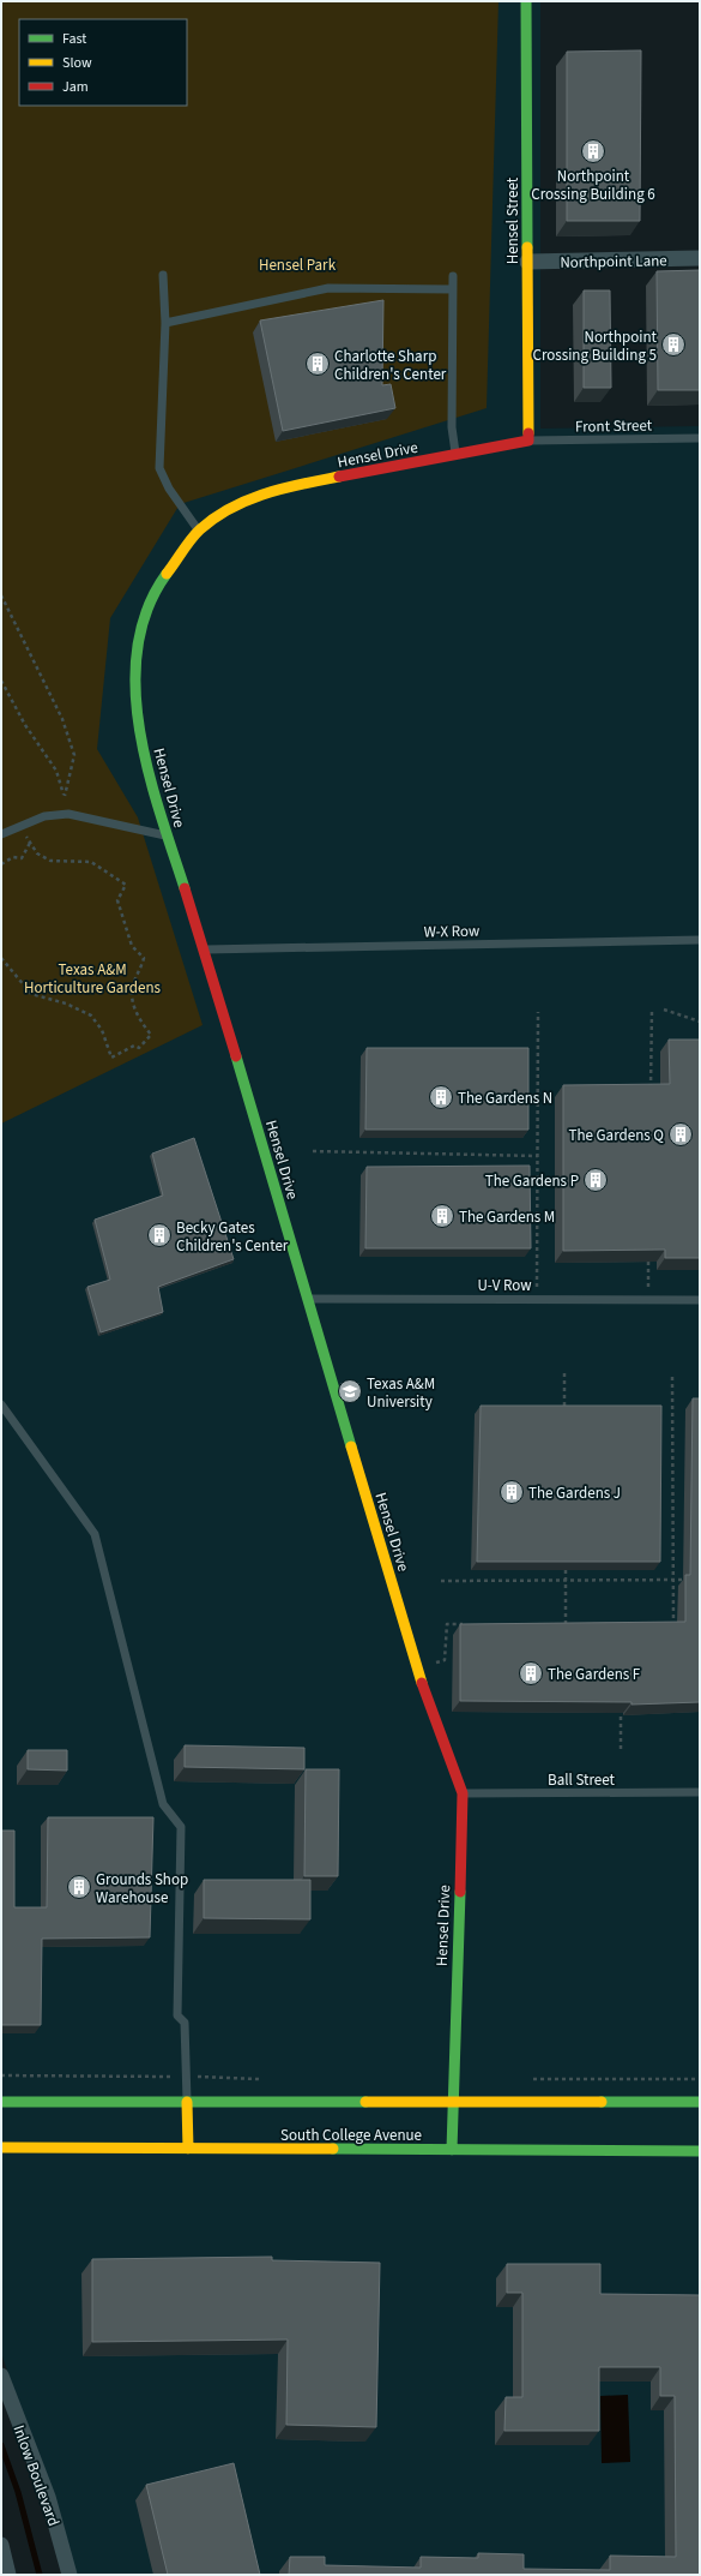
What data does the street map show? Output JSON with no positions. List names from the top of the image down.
{
  "streets": {
    "street": [
      "Hensel Street",
      "Northpoint Lane",
      "Hensel Drive",
      "South College Avenue",
      "Inlow Boulevard"
    ],
    "lane": [
      "Front Street",
      "W-X Row",
      "U-V Row",
      "Ball Street"
    ]
  },
  "crossings": [
    ["Hensel Street", "Northpoint Lane"],
    ["Hensel Street", "Front Street"],
    ["Hensel Street", "Hensel Drive"],
    ["Front Street", "Hensel Drive"],
    ["Hensel Drive", "W-X Row"],
    ["Hensel Drive", "U-V Row"],
    ["Hensel Drive", "Ball Street"],
    ["Hensel Drive", "South College Avenue"]
  ],
  "parks": ["Hensel Park", "Texas A&M Horticulture Gardens"],
  "places": {
    "building": [
      "Northpoint Crossing Building 6",
      "Northpoint Crossing Building 5",
      "Charlotte Sharp Children's Center",
      "The Gardens N",
      "The Gardens Q",
      "The Gardens P",
      "The Gardens M",
      "Becky Gates Children's Center",
      "The Gardens J",
      "The Gardens F",
      "Grounds Shop Warehouse"
    ],
    "school or university": ["Texas A&M University"]
  },
  "legend": ["Fast", "Slow", "Jam"]
}
